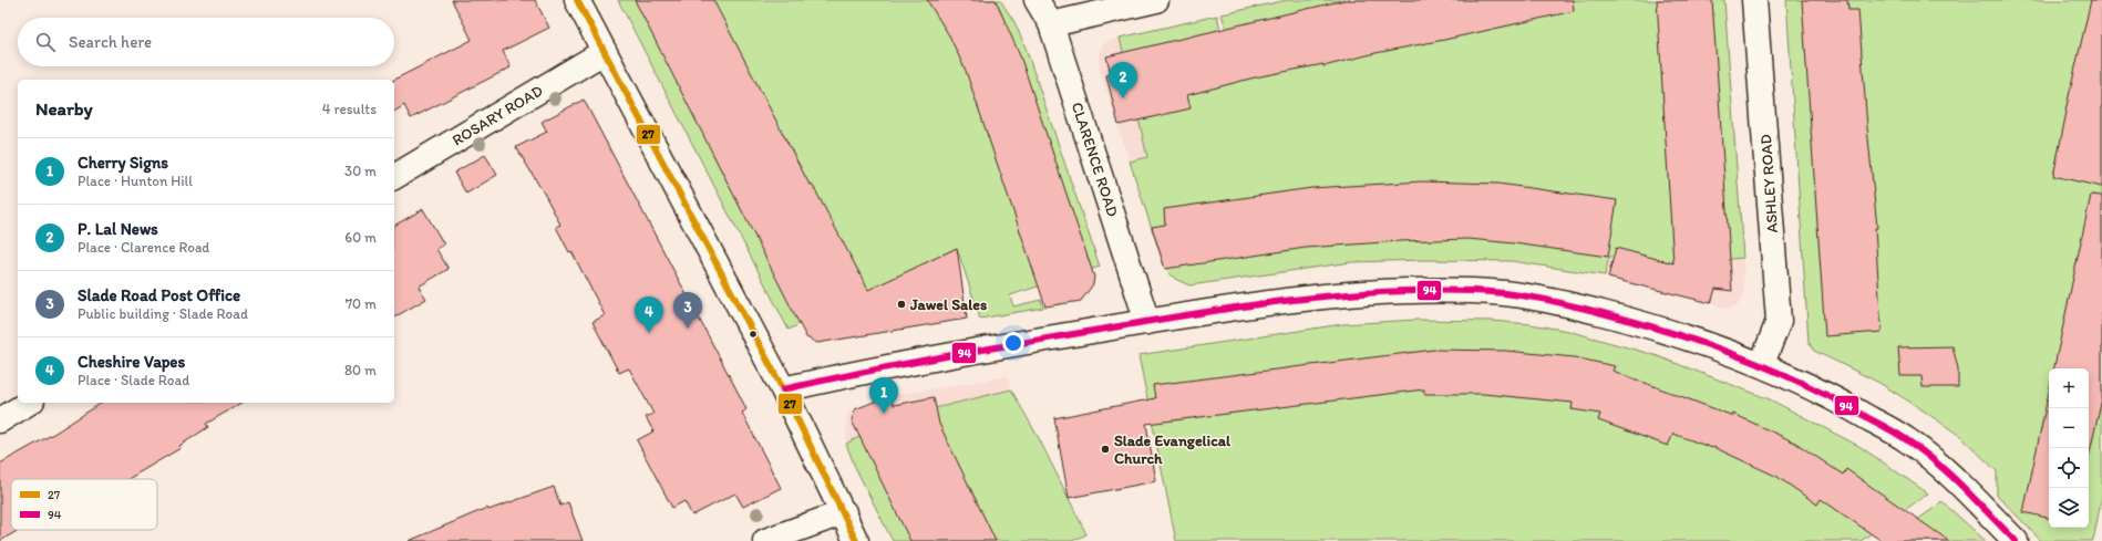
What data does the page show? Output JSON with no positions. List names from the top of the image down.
{
  "streets": {
    "street": ["ROSARY ROAD", "CLARENCE ROAD", "ASHLEY ROAD"]
  },
  "places": ["Jawel Sales", "Slade Evangelical Church"],
  "lines": ["transit line 27", "transit line 94"],
  "legend": ["27", "94"],
  "page": {
    "search": "Search here",
    "pins": [
      "2",
      "3",
      "4",
      "1"
    ],
    "heading": ["Nearby", "4 results"],
    "list": [
      {
        "mark": "1",
        "name": "Cherry Signs",
        "note": "Place · Hunton Hill",
        "value": "30 m"
      },
      {
        "mark": "2",
        "name": "P. Lal News",
        "note": "Place · Clarence Road",
        "value": "60 m"
      },
      {
        "mark": "3",
        "name": "Slade Road Post Office",
        "note": "Public building · Slade Road",
        "value": "70 m"
      },
      {
        "mark": "4",
        "name": "Cheshire Vapes",
        "note": "Place · Slade Road",
        "value": "80 m"
      }
    ],
    "map_buttons": ["+", "−"]
  }
}
